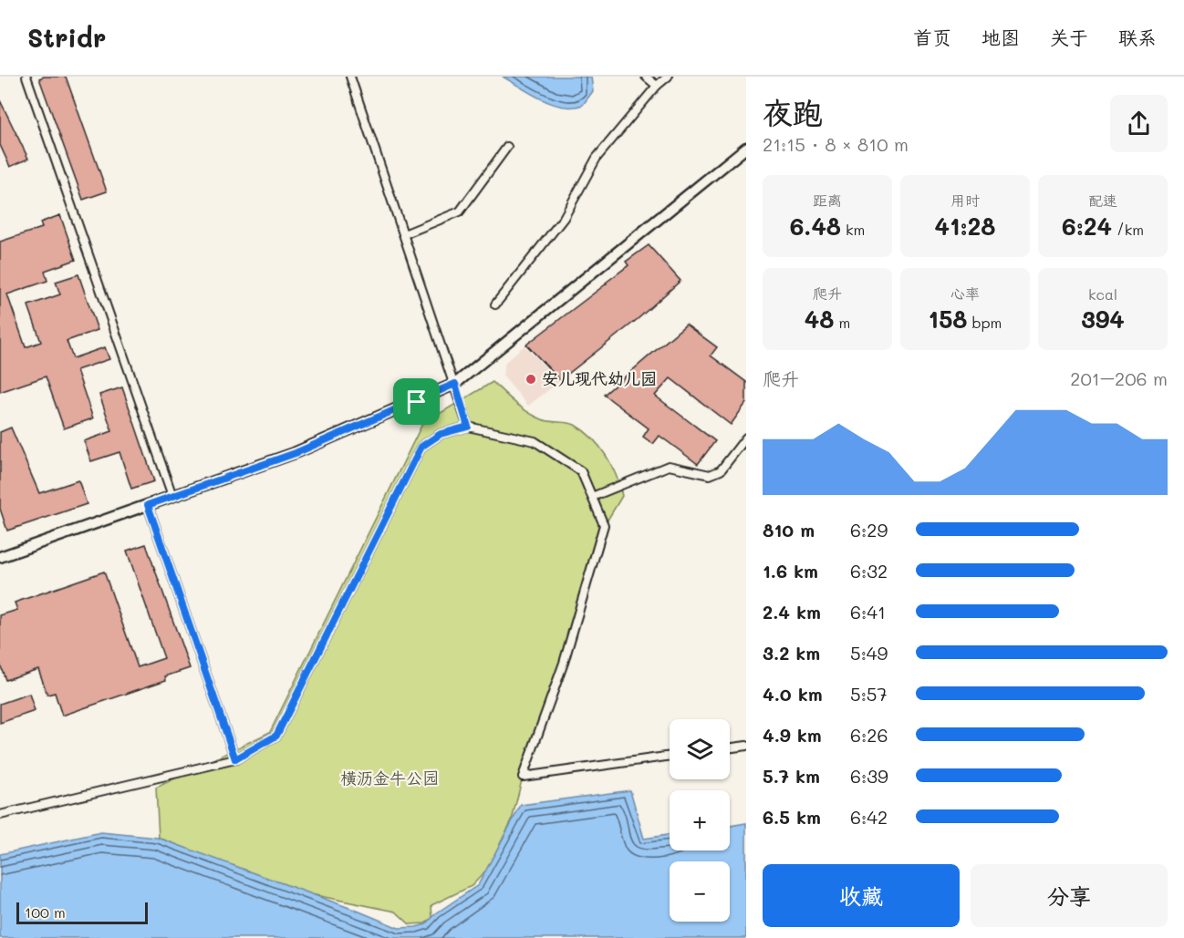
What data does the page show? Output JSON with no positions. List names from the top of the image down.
{
  "parks": ["横沥金牛公园"],
  "places": ["安儿现代幼儿园"],
  "scale_bar": "100 m",
  "page": {
    "header": "Stridr",
    "nav": [
      "首页",
      "地图",
      "关于",
      "联系"
    ],
    "heading": ["夜跑", "21:15 · 8 × 810 m"],
    "stats": [
      ["距离", "6.48 km"],
      ["用时", "41:28"],
      ["配速", "6:24 /km"],
      ["爬升", "48 m"],
      ["心率", "158 bpm"],
      ["kcal", "394"]
    ],
    "chart": ["爬升", "201–206 m"],
    "list": [
      {
        "name": "810 m",
        "note": "6:29"
      },
      {
        "name": "1.6 km",
        "note": "6:32"
      },
      {
        "name": "2.4 km",
        "note": "6:41"
      },
      {
        "name": "3.2 km",
        "note": "5:49"
      },
      {
        "name": "4.0 km",
        "note": "5:57"
      },
      {
        "name": "4.9 km",
        "note": "6:26"
      },
      {
        "name": "5.7 km",
        "note": "6:39"
      },
      {
        "name": "6.5 km",
        "note": "6:42"
      }
    ],
    "map_buttons": ["+", "−"],
    "buttons": ["收藏", "分享"],
    "scale": "100 m"
  }
}
